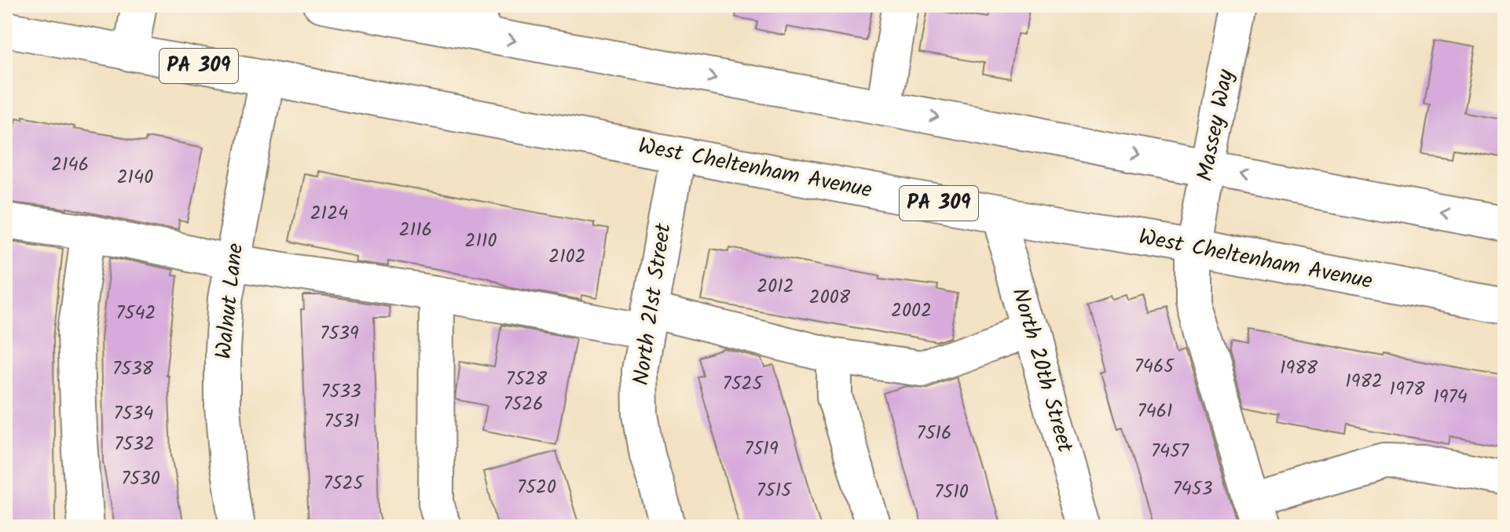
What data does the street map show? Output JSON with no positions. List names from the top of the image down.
{
  "streets": {
    "main road": [
      "PA 309",
      "Massey Way",
      "West Cheltenham Avenue",
      "Walnut Lane",
      "North 21st Street",
      "North 20th Street"
    ]
  },
  "crossings": [
    ["Massey Way", "West Cheltenham Avenue"],
    ["West Cheltenham Avenue", "Walnut Lane"],
    ["West Cheltenham Avenue", "North 21st Street"],
    ["West Cheltenham Avenue", "North 20th Street"]
  ],
  "house_numbers": [
    "2146",
    "2140",
    "2124",
    "2116",
    "2110",
    "2102",
    "2012",
    "2008",
    "2002",
    "7542",
    "7539",
    "7465",
    "1988",
    "7538",
    "7528",
    "1982",
    "7525",
    "1978",
    "7533",
    "1974",
    "7526",
    "7461",
    "7534",
    "7531",
    "7516",
    "7532",
    "7519",
    "7457",
    "7530",
    "7525",
    "7520",
    "7453",
    "7515",
    "7510"
  ]
}
